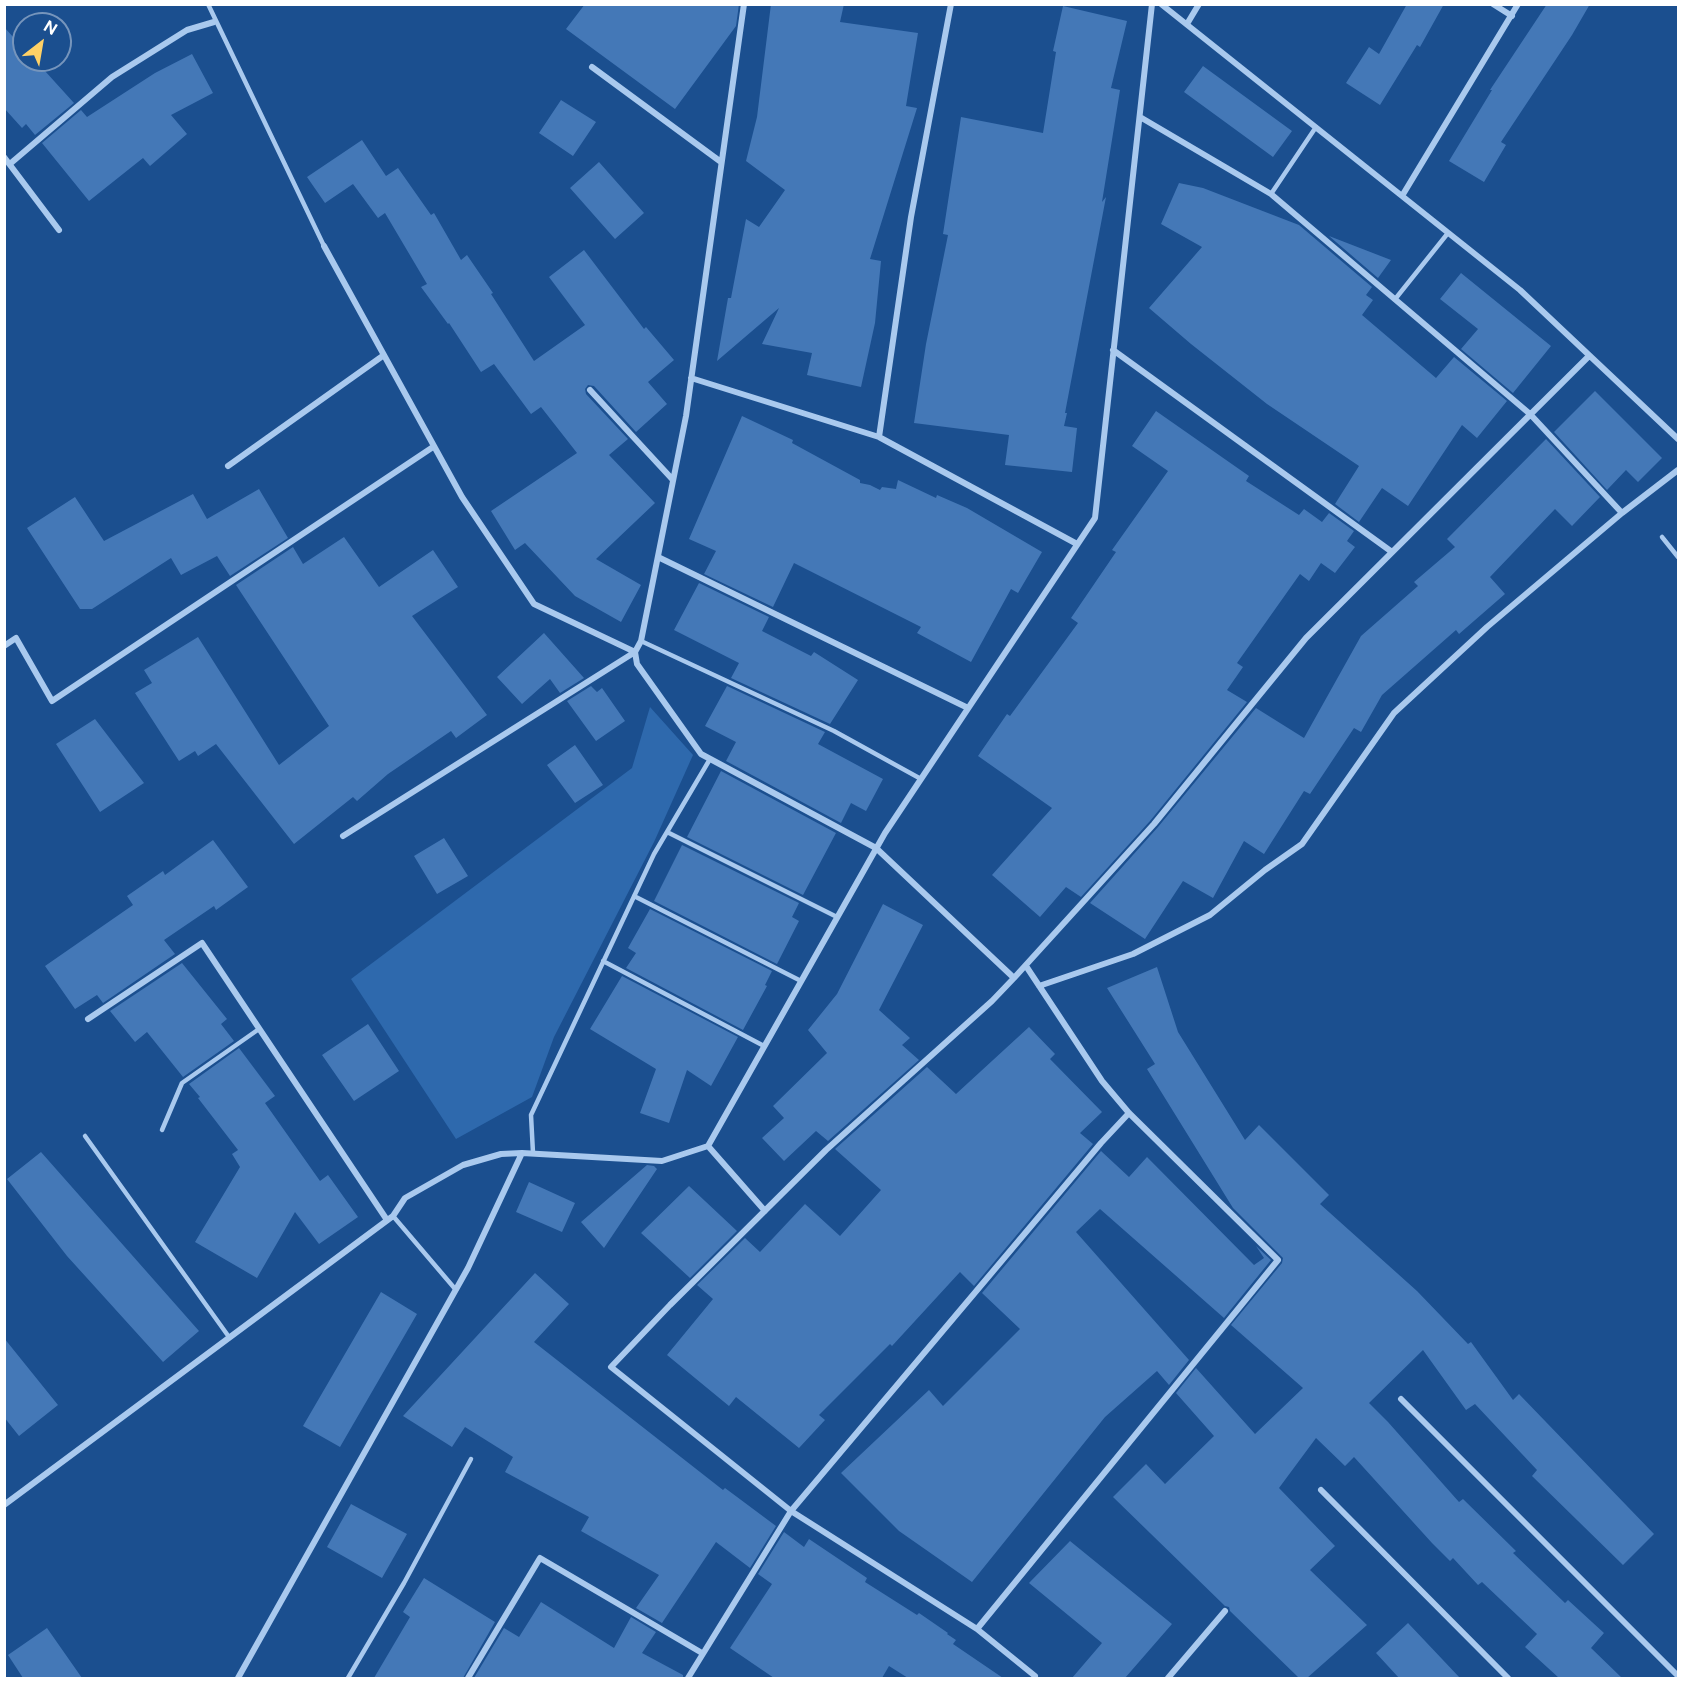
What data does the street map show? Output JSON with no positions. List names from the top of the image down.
{
  "north": "top right"
}
